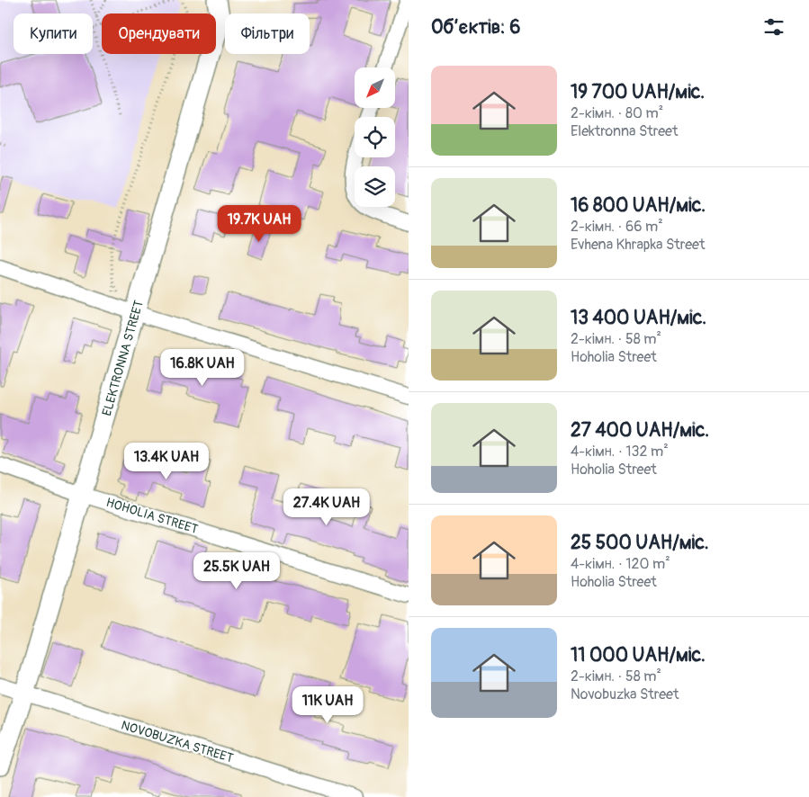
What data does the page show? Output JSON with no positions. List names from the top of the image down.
{
  "streets": {
    "street": ["ELEKTRONNA STREET", "HOHOLIA STREET", "NOVOBUZKA STREET"]
  },
  "crossings": [
    ["ELEKTRONNA STREET", "HOHOLIA STREET"],
    ["ELEKTRONNA STREET", "NOVOBUZKA STREET"]
  ],
  "north": "bottom left",
  "page": {
    "heading": "Об’єктів: 6",
    "chip": ["Купити", "Орендувати", "Фільтри"],
    "list": [
      {
        "name": "19 700 UAH/міс.",
        "note": "2-кімн. · 80 m² · Elektronna Street"
      },
      {
        "name": "16 800 UAH/міс.",
        "note": "2-кімн. · 66 m² · Evhena Khrapka Street"
      },
      {
        "name": "13 400 UAH/міс.",
        "note": "2-кімн. · 58 m² · Hoholia Street"
      },
      {
        "name": "27 400 UAH/міс.",
        "note": "4-кімн. · 132 m² · Hoholia Street"
      },
      {
        "name": "25 500 UAH/міс.",
        "note": "4-кімн. · 120 m² · Hoholia Street"
      },
      {
        "name": "11 000 UAH/міс.",
        "note": "2-кімн. · 58 m² · Novobuzka Street"
      }
    ],
    "price": [
      "19.7K UAH",
      "16.8K UAH",
      "13.4K UAH",
      "27.4K UAH",
      "25.5K UAH",
      "11K UAH"
    ]
  }
}
